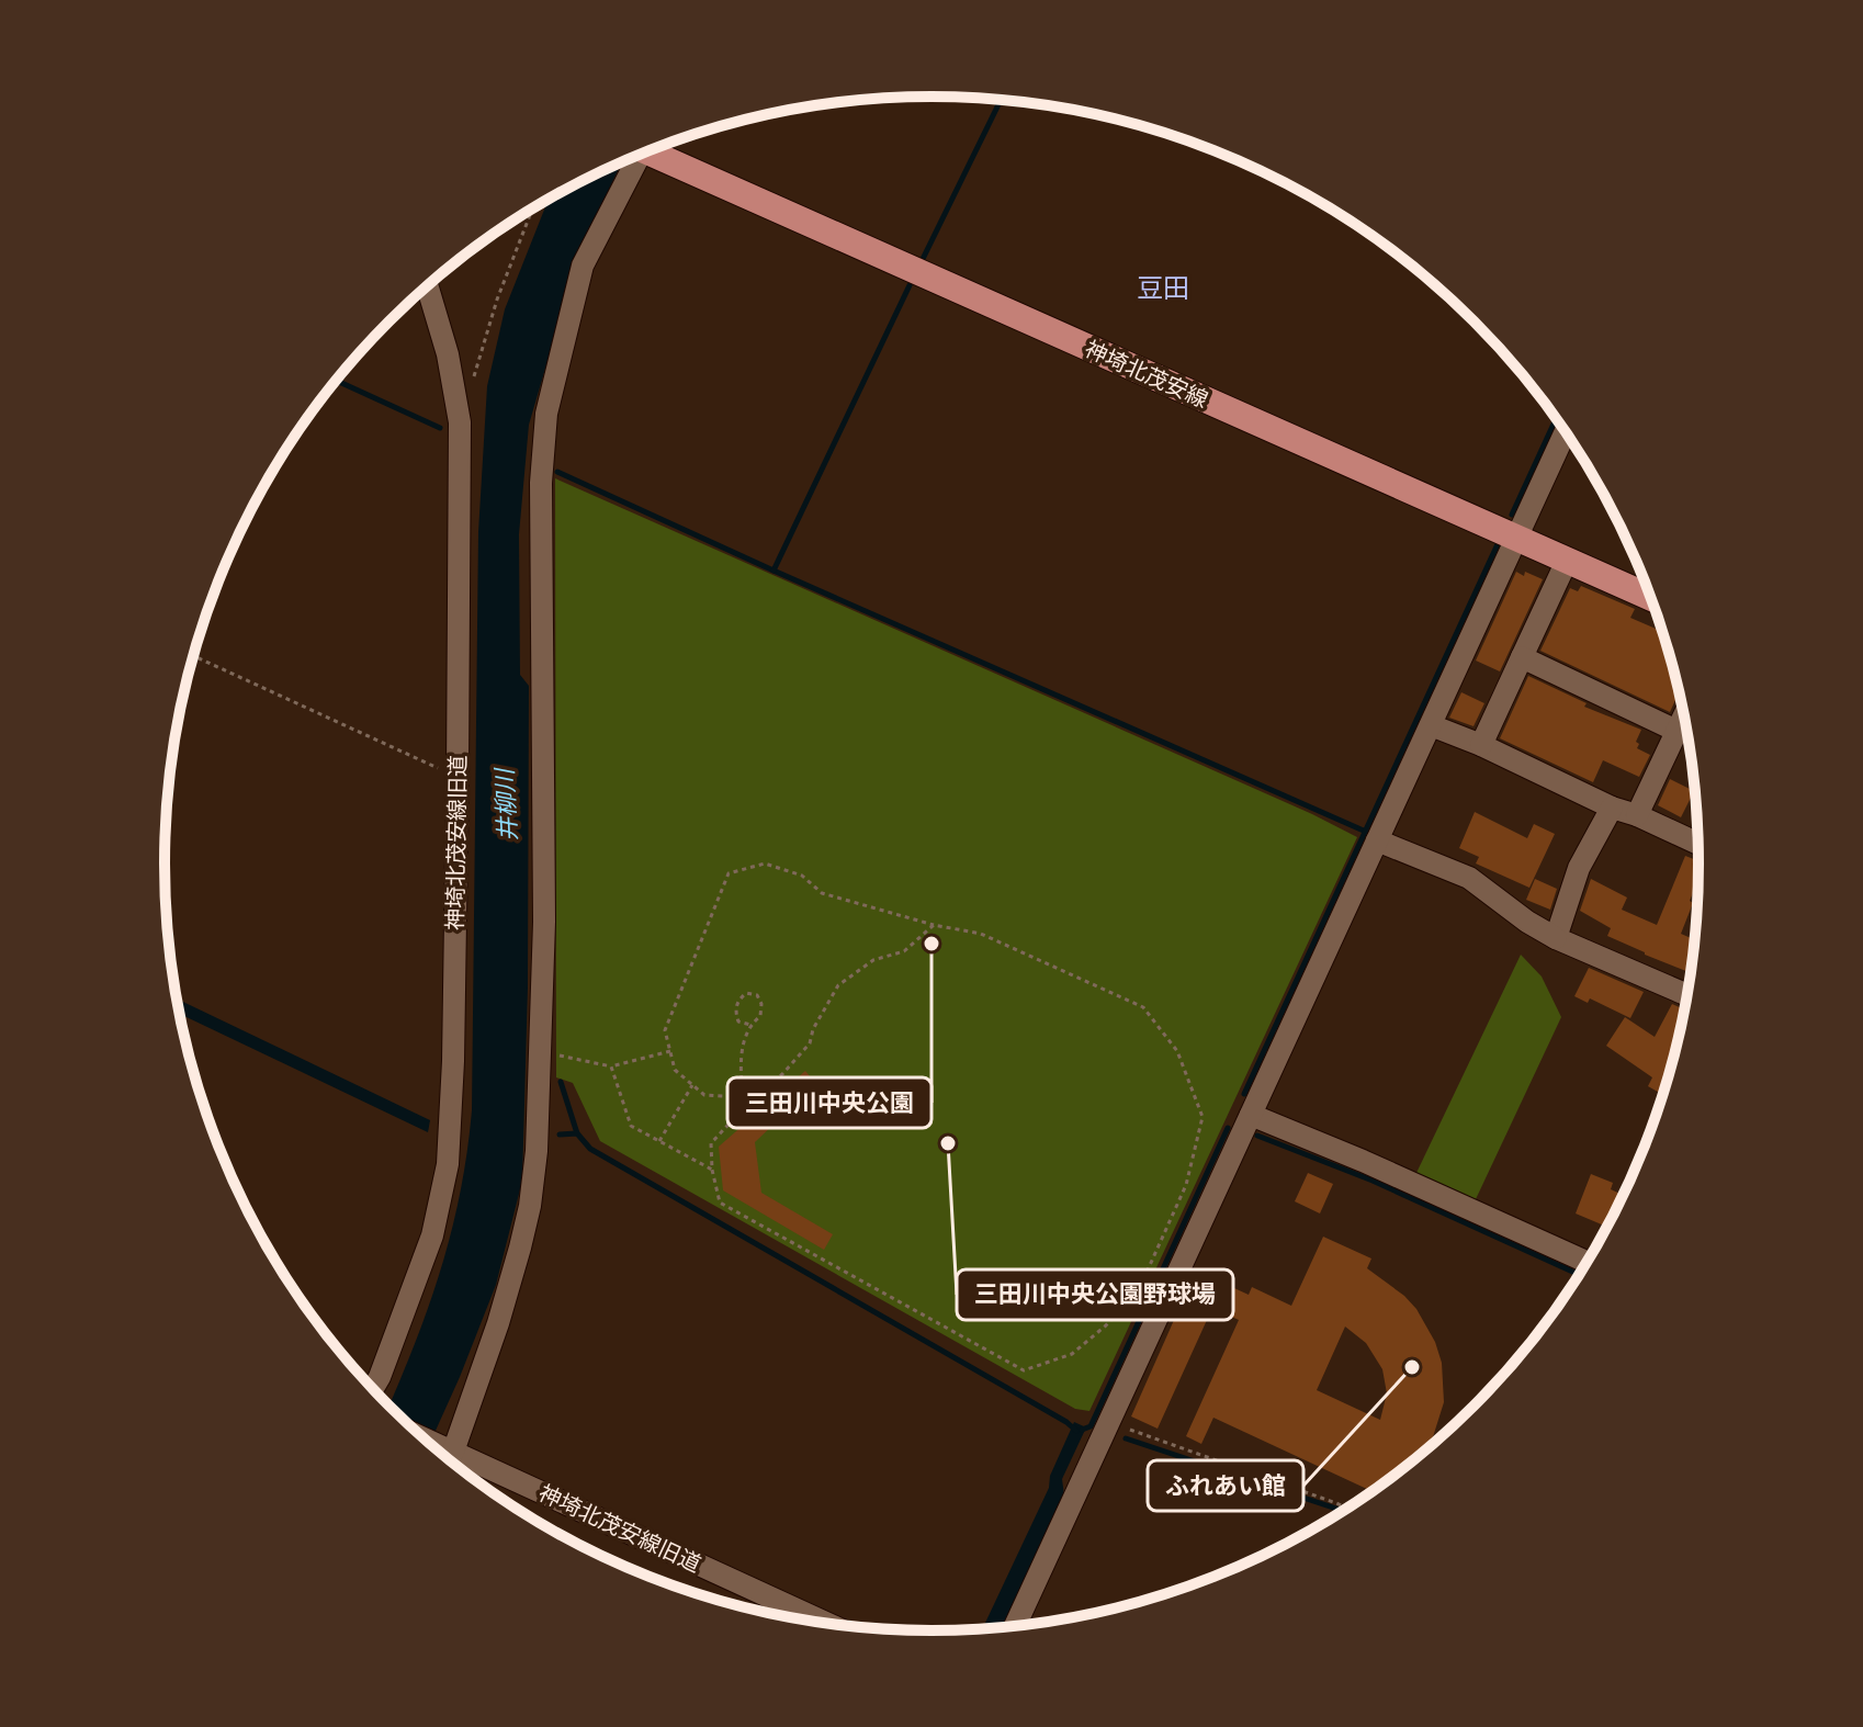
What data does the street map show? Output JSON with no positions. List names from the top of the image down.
{
  "streets": {
    "main road": ["神埼北茂安線"],
    "street": ["神埼北茂安線旧道"]
  },
  "districts": ["豆田"],
  "water": ["井柳川"],
  "places": ["三田川中央公園", "三田川中央公園野球場", "ふれあい館"]
}
